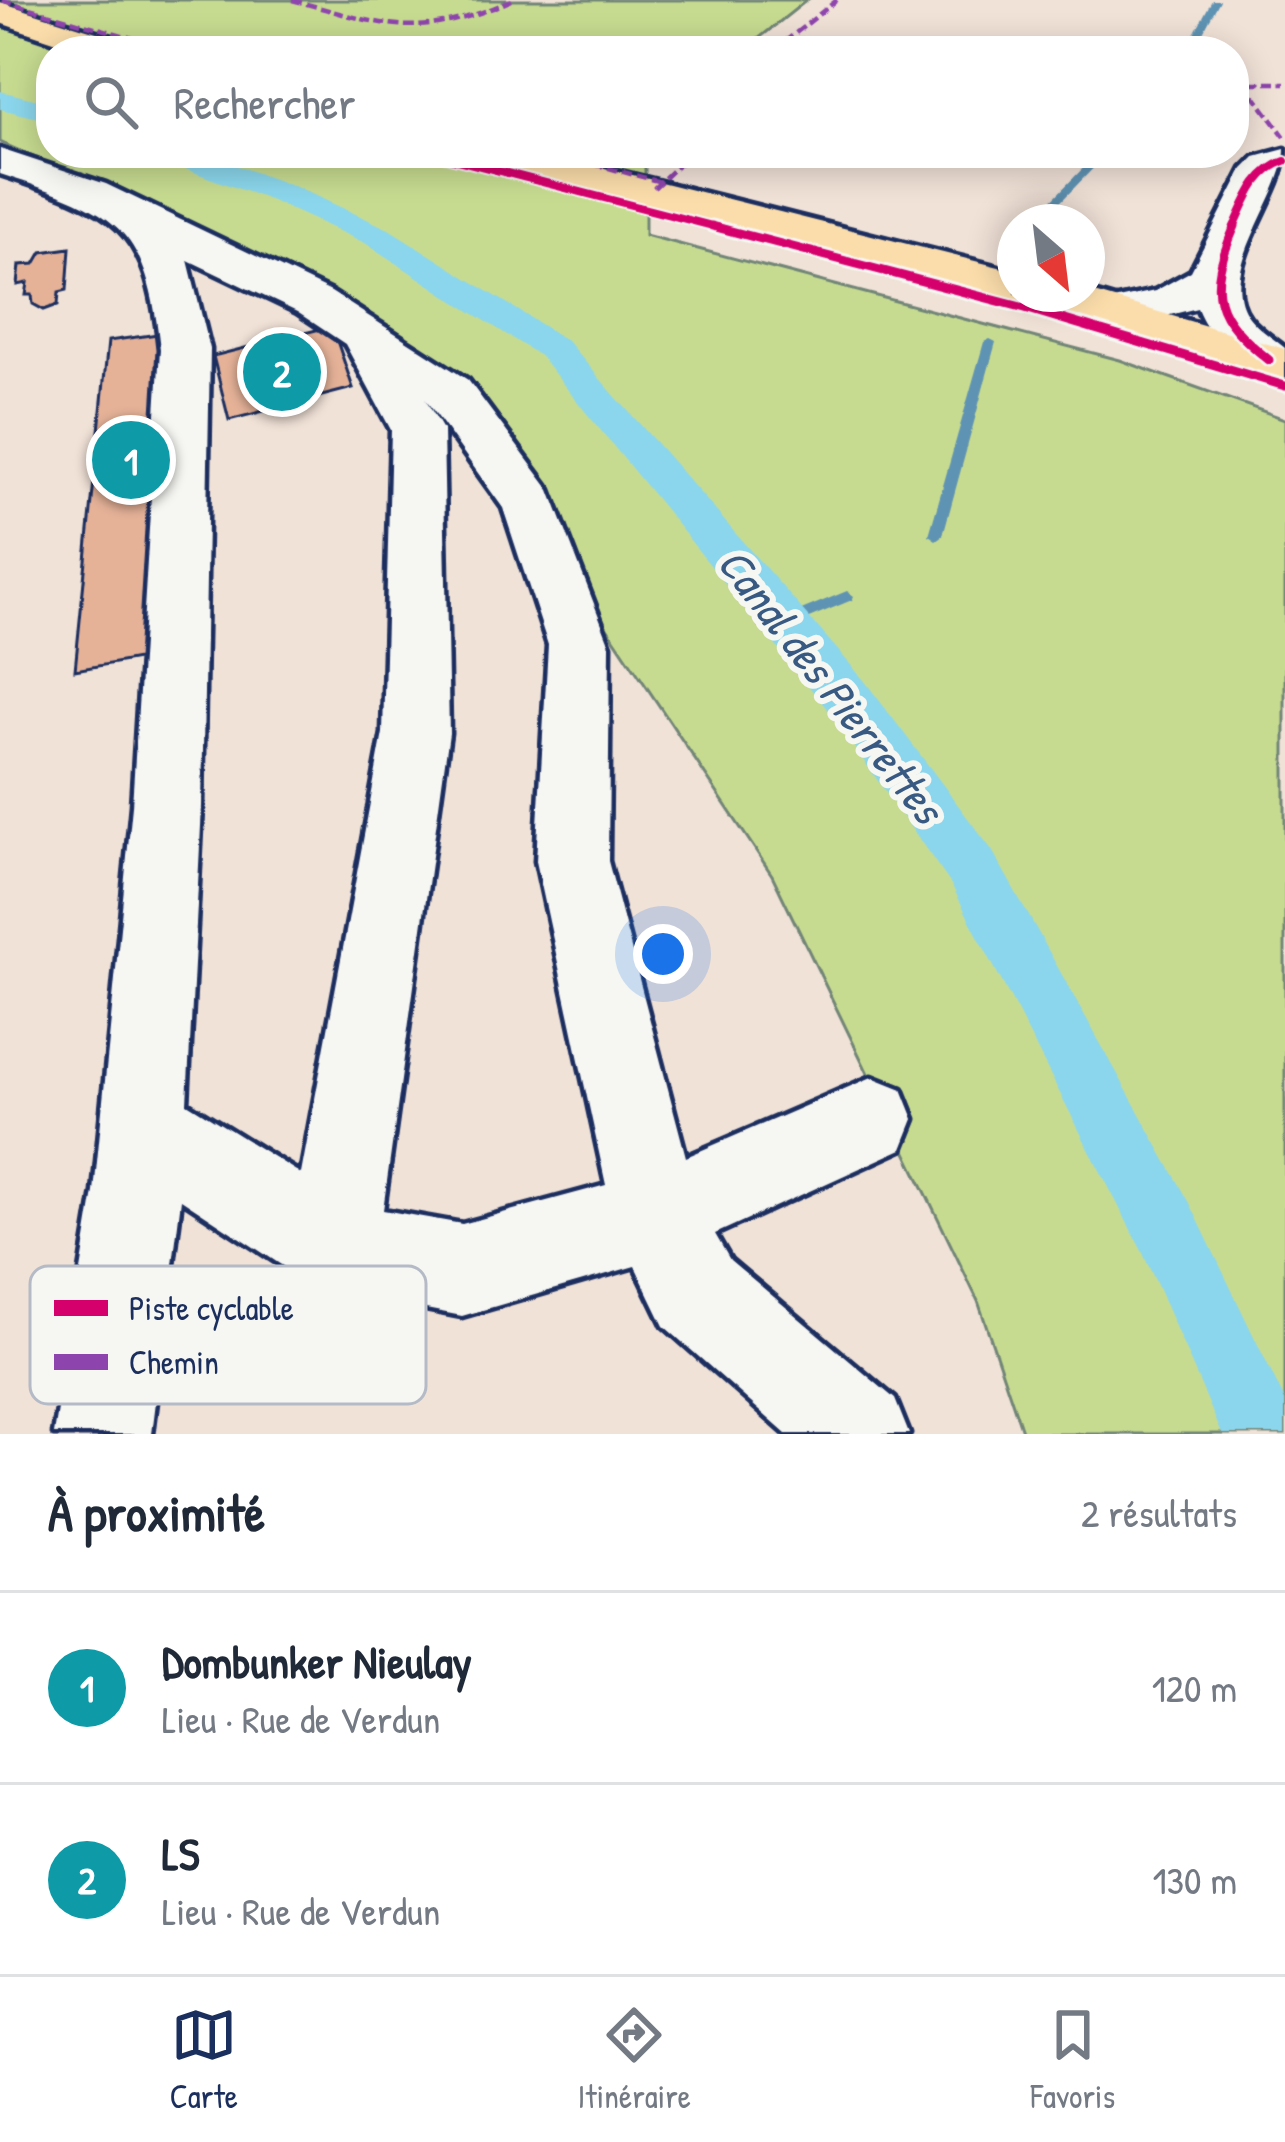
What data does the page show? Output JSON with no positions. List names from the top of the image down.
{
  "water": ["Canal des Pierrettes"],
  "legend": ["Piste cyclable", "Chemin"],
  "north": "bottom right",
  "page": {
    "search": "Rechercher",
    "pins": ["2", "1"],
    "heading": ["À proximité", "2 résultats"],
    "list": [
      {
        "mark": "1",
        "name": "Dombunker Nieulay",
        "note": "Lieu · Rue de Verdun",
        "value": "120 m"
      },
      {
        "mark": "2",
        "name": "LS",
        "note": "Lieu · Rue de Verdun",
        "value": "130 m"
      }
    ],
    "nav": ["Carte", "Itinéraire", "Favoris"]
  }
}
